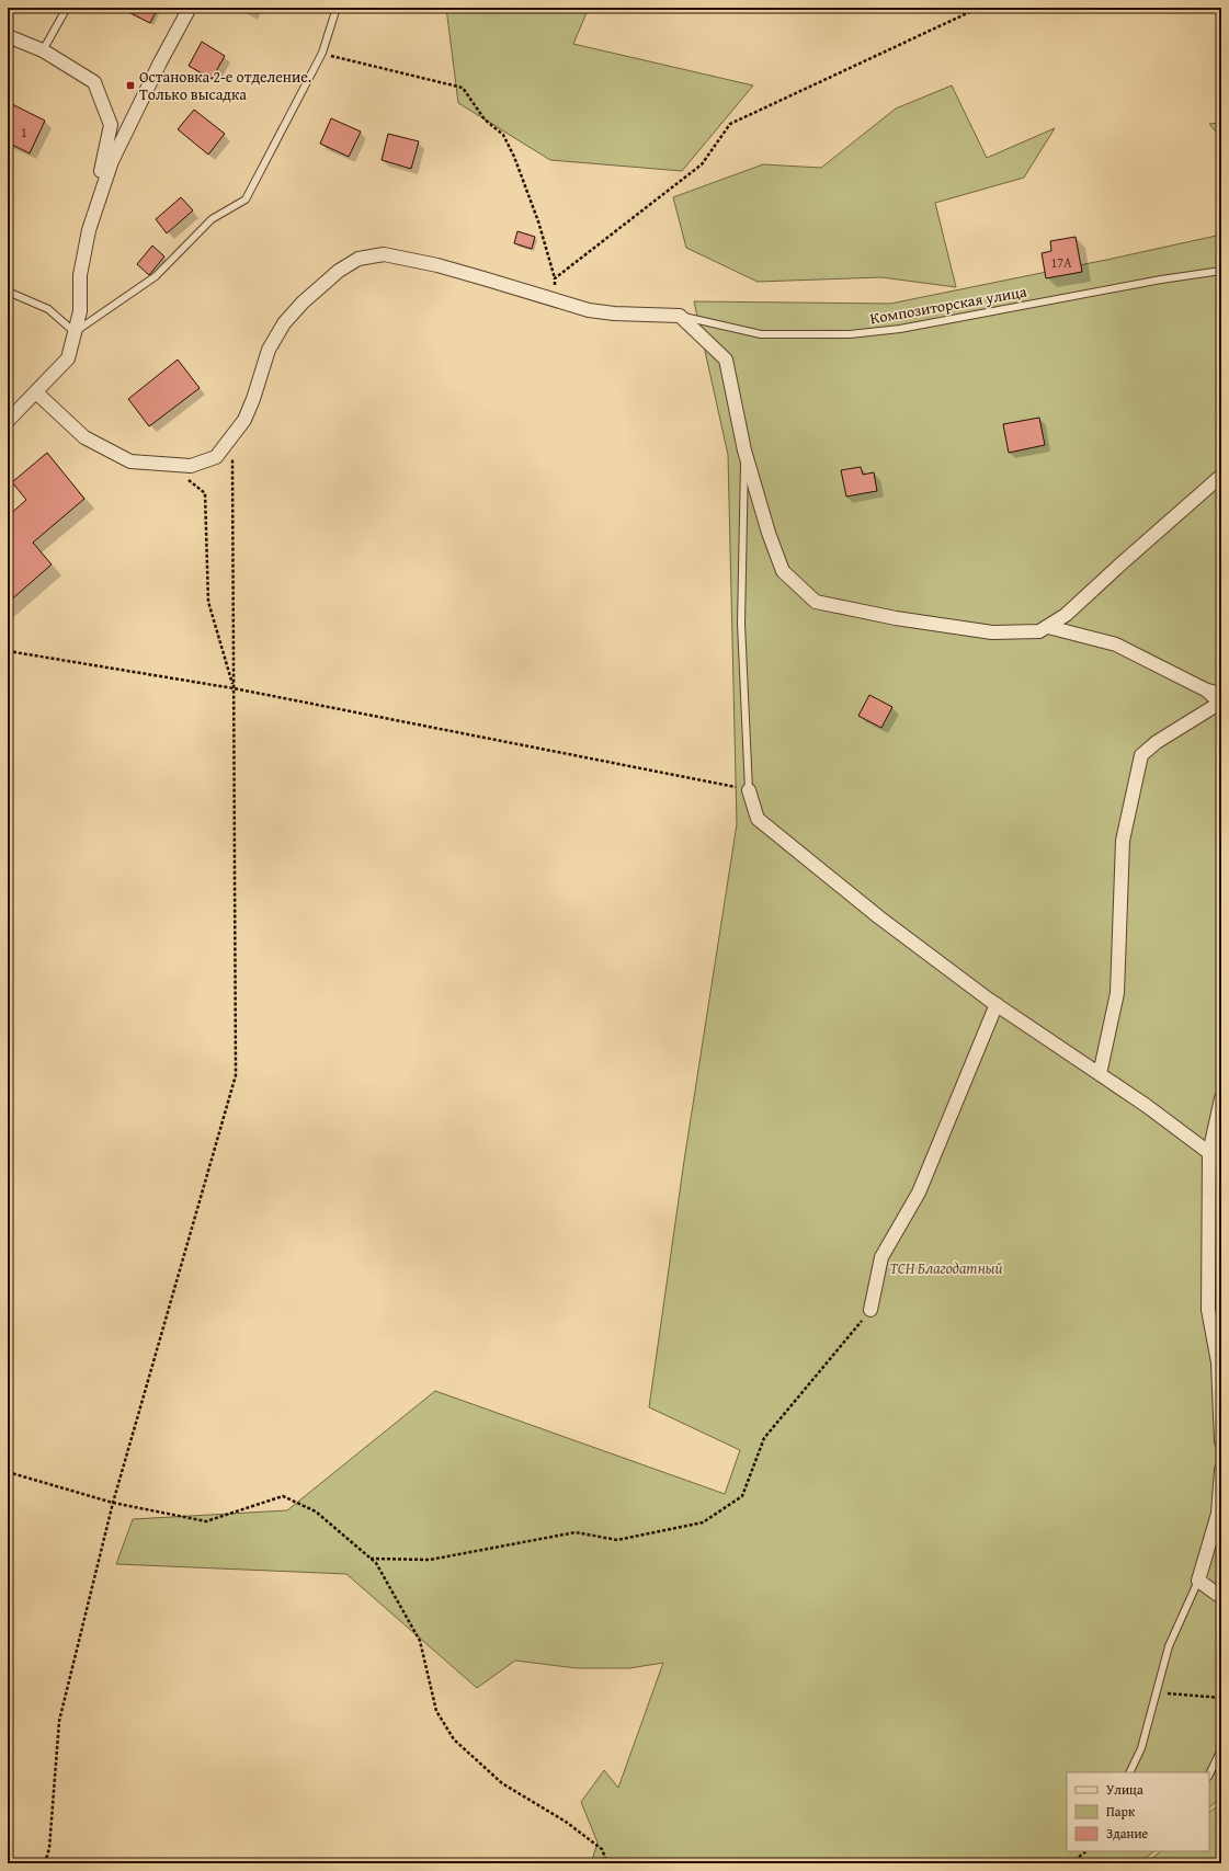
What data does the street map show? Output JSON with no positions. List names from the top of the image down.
{
  "streets": {
    "lane": ["Композиторская улица"]
  },
  "parks": ["ТСН Благодатный"],
  "places": {
    "transit": ["Остановка 2-е отделение. Только высадка"]
  },
  "house_numbers": ["1", "17А"],
  "legend": ["Улица", "Парк", "Здание"]
}
